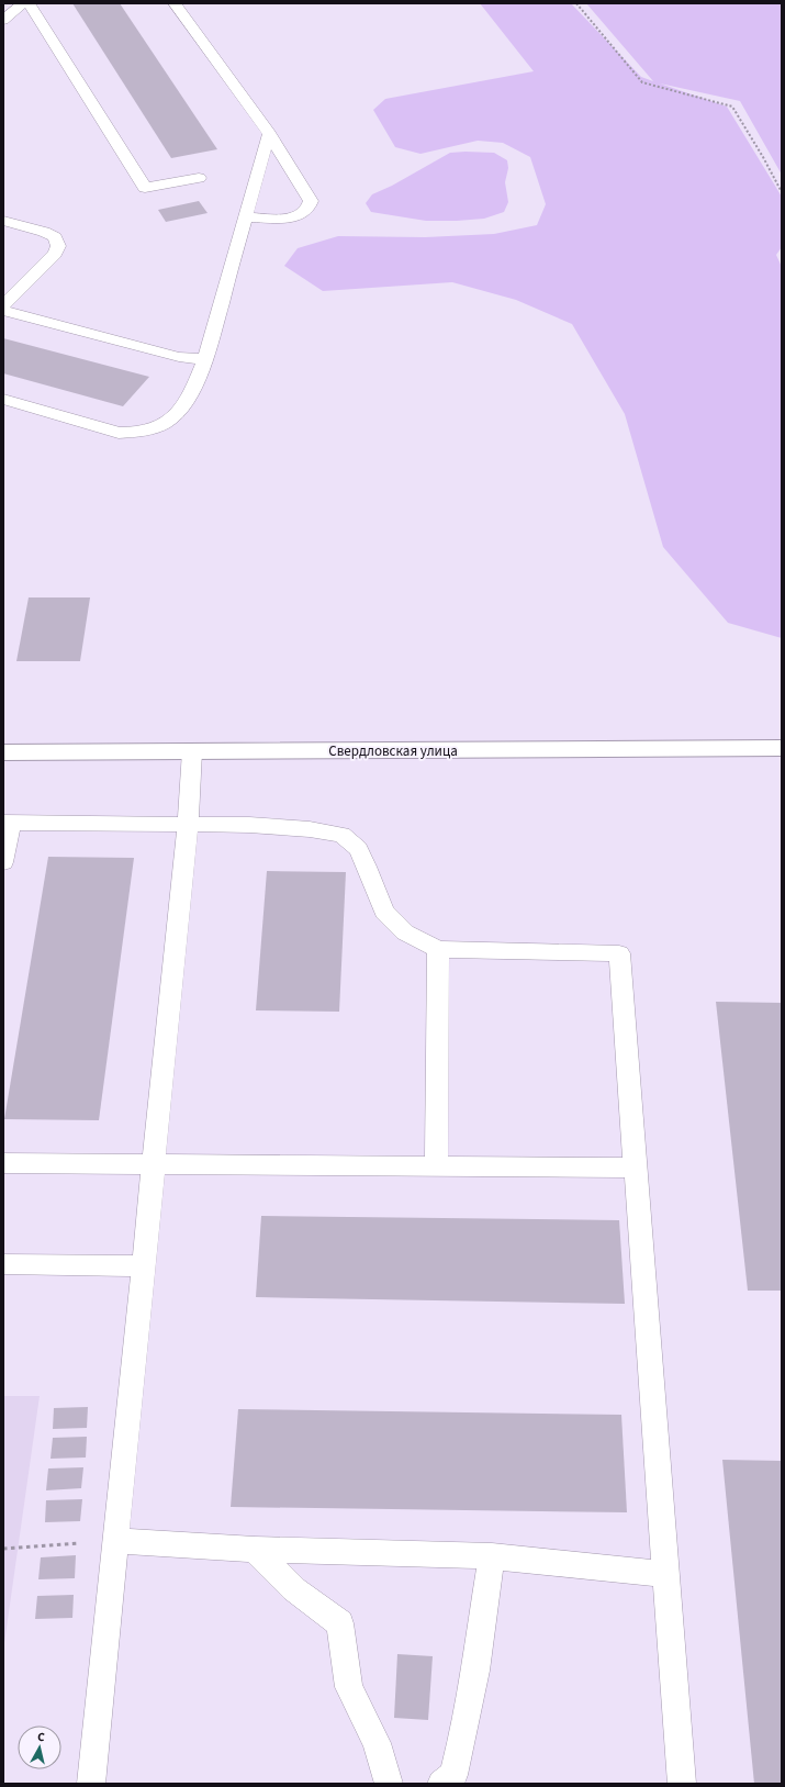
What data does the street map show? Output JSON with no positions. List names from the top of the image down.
{
  "streets": {
    "main road": ["Свердловская улица"]
  },
  "north": "top"
}
